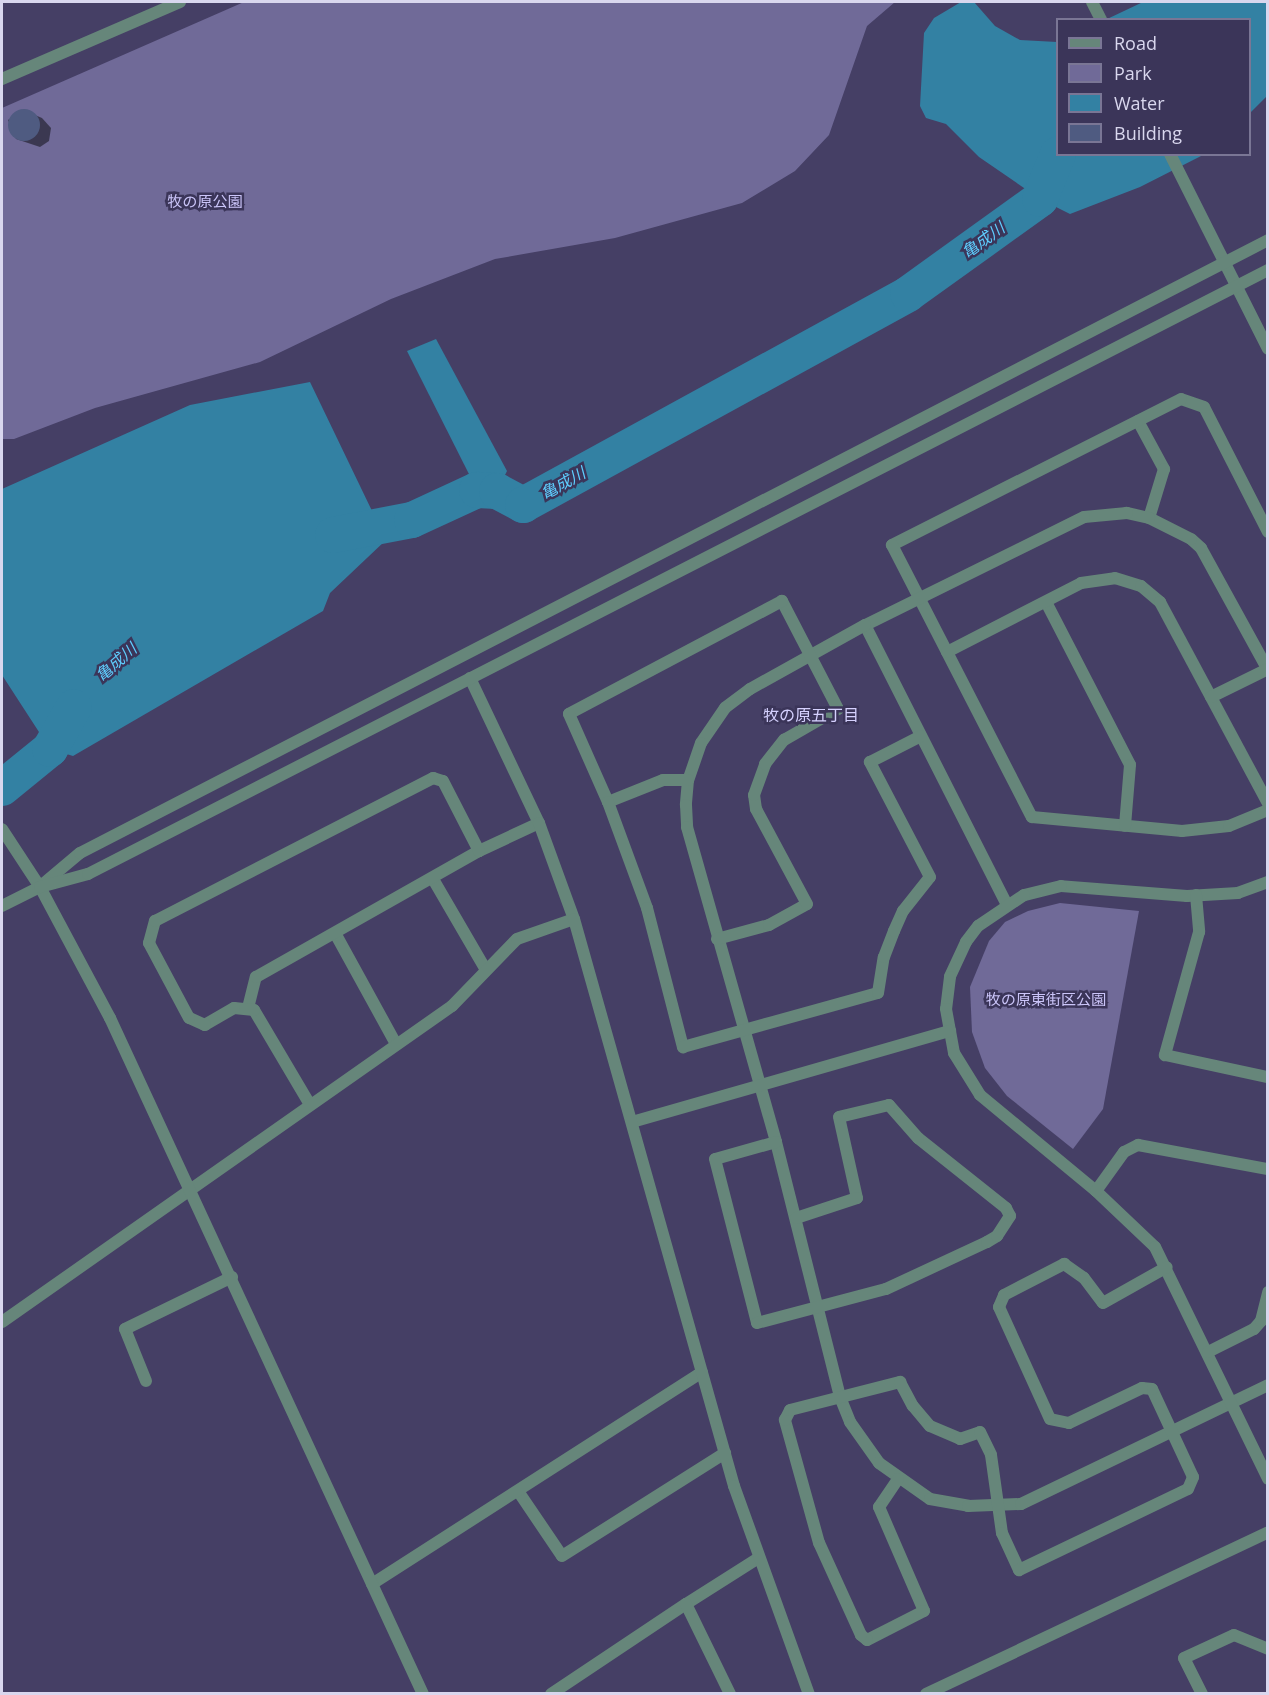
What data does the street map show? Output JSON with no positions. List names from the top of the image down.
{
  "districts": ["牧の原五丁目"],
  "water": ["亀成川"],
  "parks": ["牧の原公園", "牧の原東街区公園"],
  "legend": [
    "Road",
    "Park",
    "Water",
    "Building"
  ]
}
